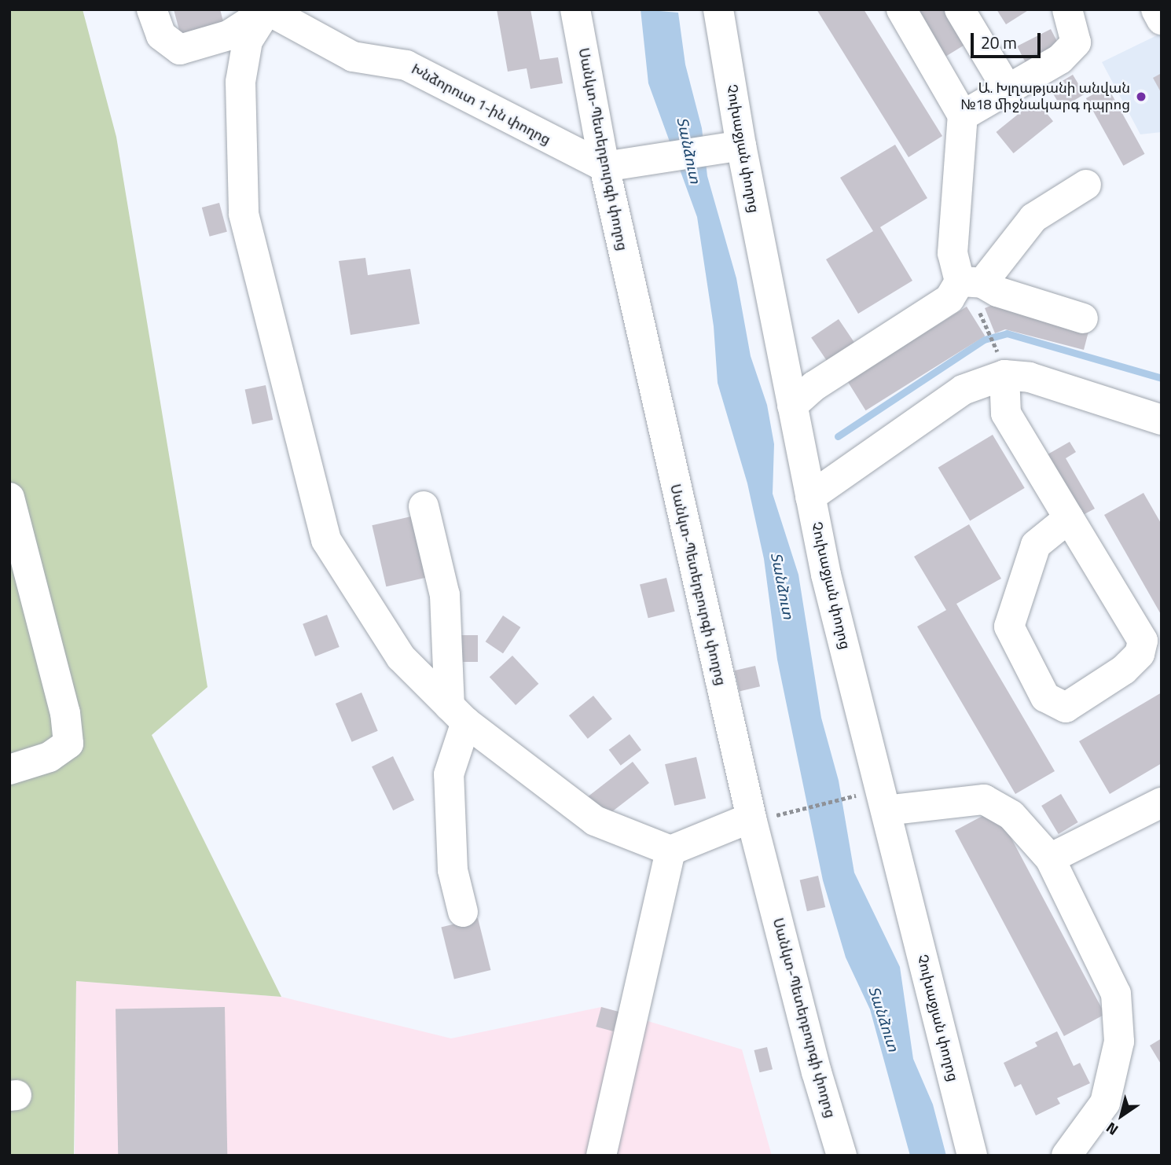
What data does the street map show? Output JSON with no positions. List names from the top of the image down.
{
  "streets": {
    "street": ["Խնձորուտ 1-ին փողոց", "Չուխաջյան փողոց", "Սանկտ-Պետերբուրգի փողոց"]
  },
  "crossings": [
    ["Խնձորուտ 1-ին փողոց", "Սանկտ-Պետերբուրգի փողոց"]
  ],
  "water": ["Տանձուտ"],
  "places": ["Ա. Խլղաթյանի անվան №18 միջնակարգ դպրոց"],
  "scale_bar": "20 m",
  "north": "bottom left"
}
